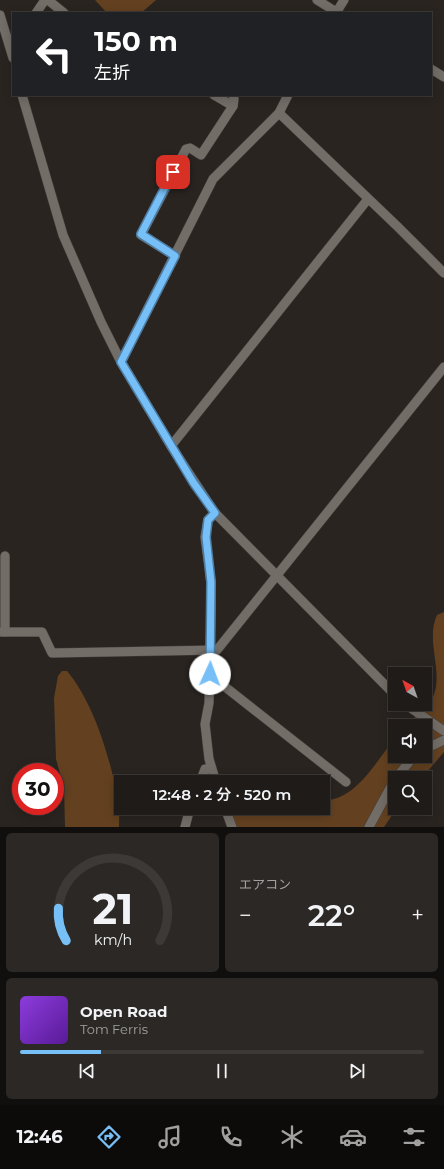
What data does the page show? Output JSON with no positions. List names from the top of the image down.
{
  "north": "top left",
  "page": {
    "turn": ["150 m", "左折"],
    "limit": "30",
    "trip": "12:48 · 2 分 · 520 m",
    "tile": "エアコン",
    "heat": ["−", "22°", "+"],
    "song": ["Open Road", "Tom Ferris"],
    "tabs": "12:46",
    "gauge": ["21", "km/h"]
  }
}
